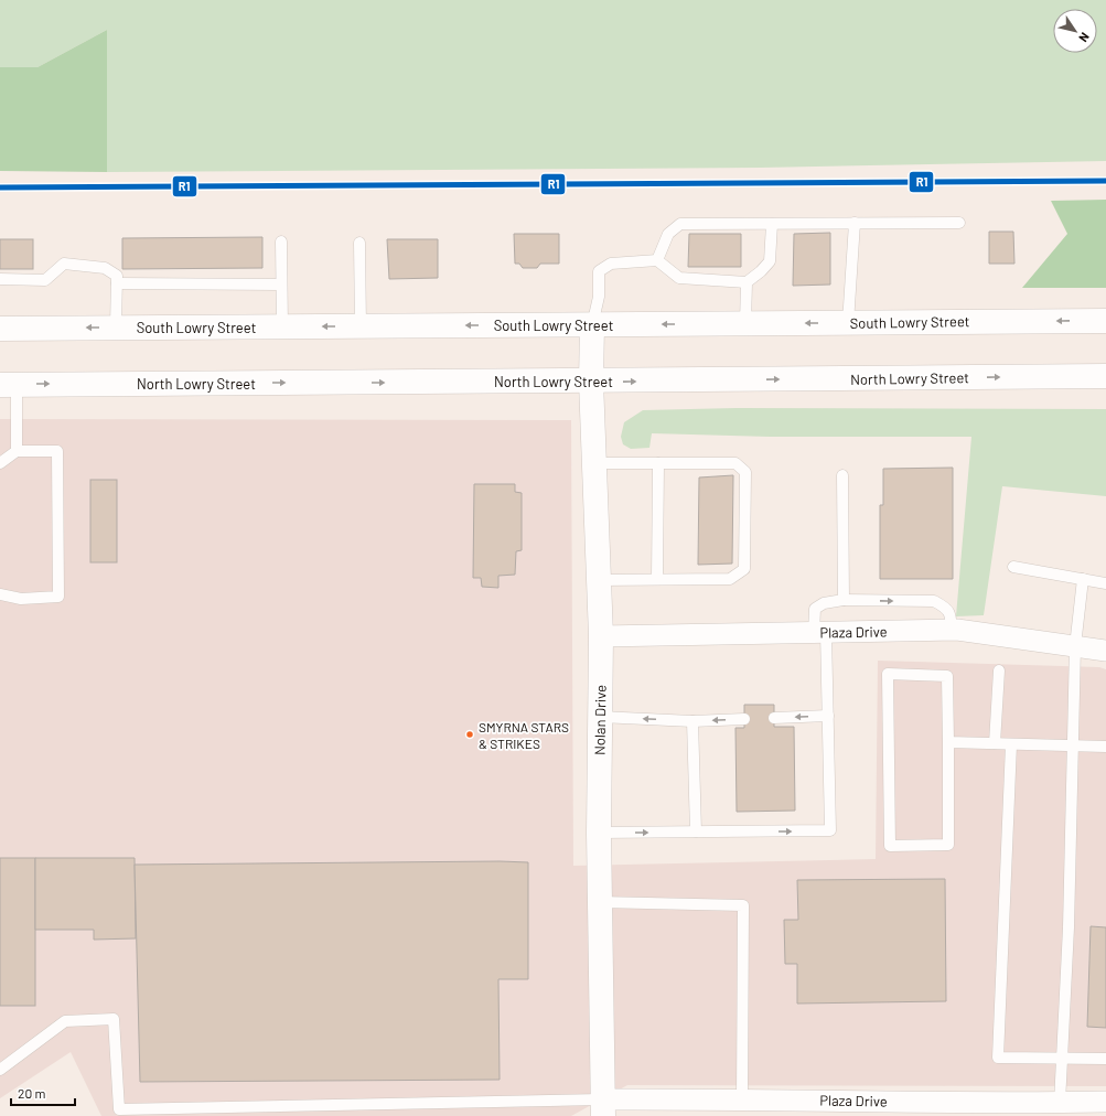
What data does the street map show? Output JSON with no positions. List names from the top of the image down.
{
  "streets": {
    "main road": ["South Lowry Street", "North Lowry Street", "Nolan Drive"],
    "street": ["Plaza Drive"]
  },
  "crossings": [
    ["South Lowry Street", "Nolan Drive"],
    ["North Lowry Street", "Nolan Drive"],
    ["Plaza Drive", "Nolan Drive"]
  ],
  "one_way": ["South Lowry Street", "North Lowry Street"],
  "places": ["SMYRNA STARS & STRIKES"],
  "lines": ["transit line R1"],
  "scale_bar": "20 m",
  "north": "bottom right"
}
